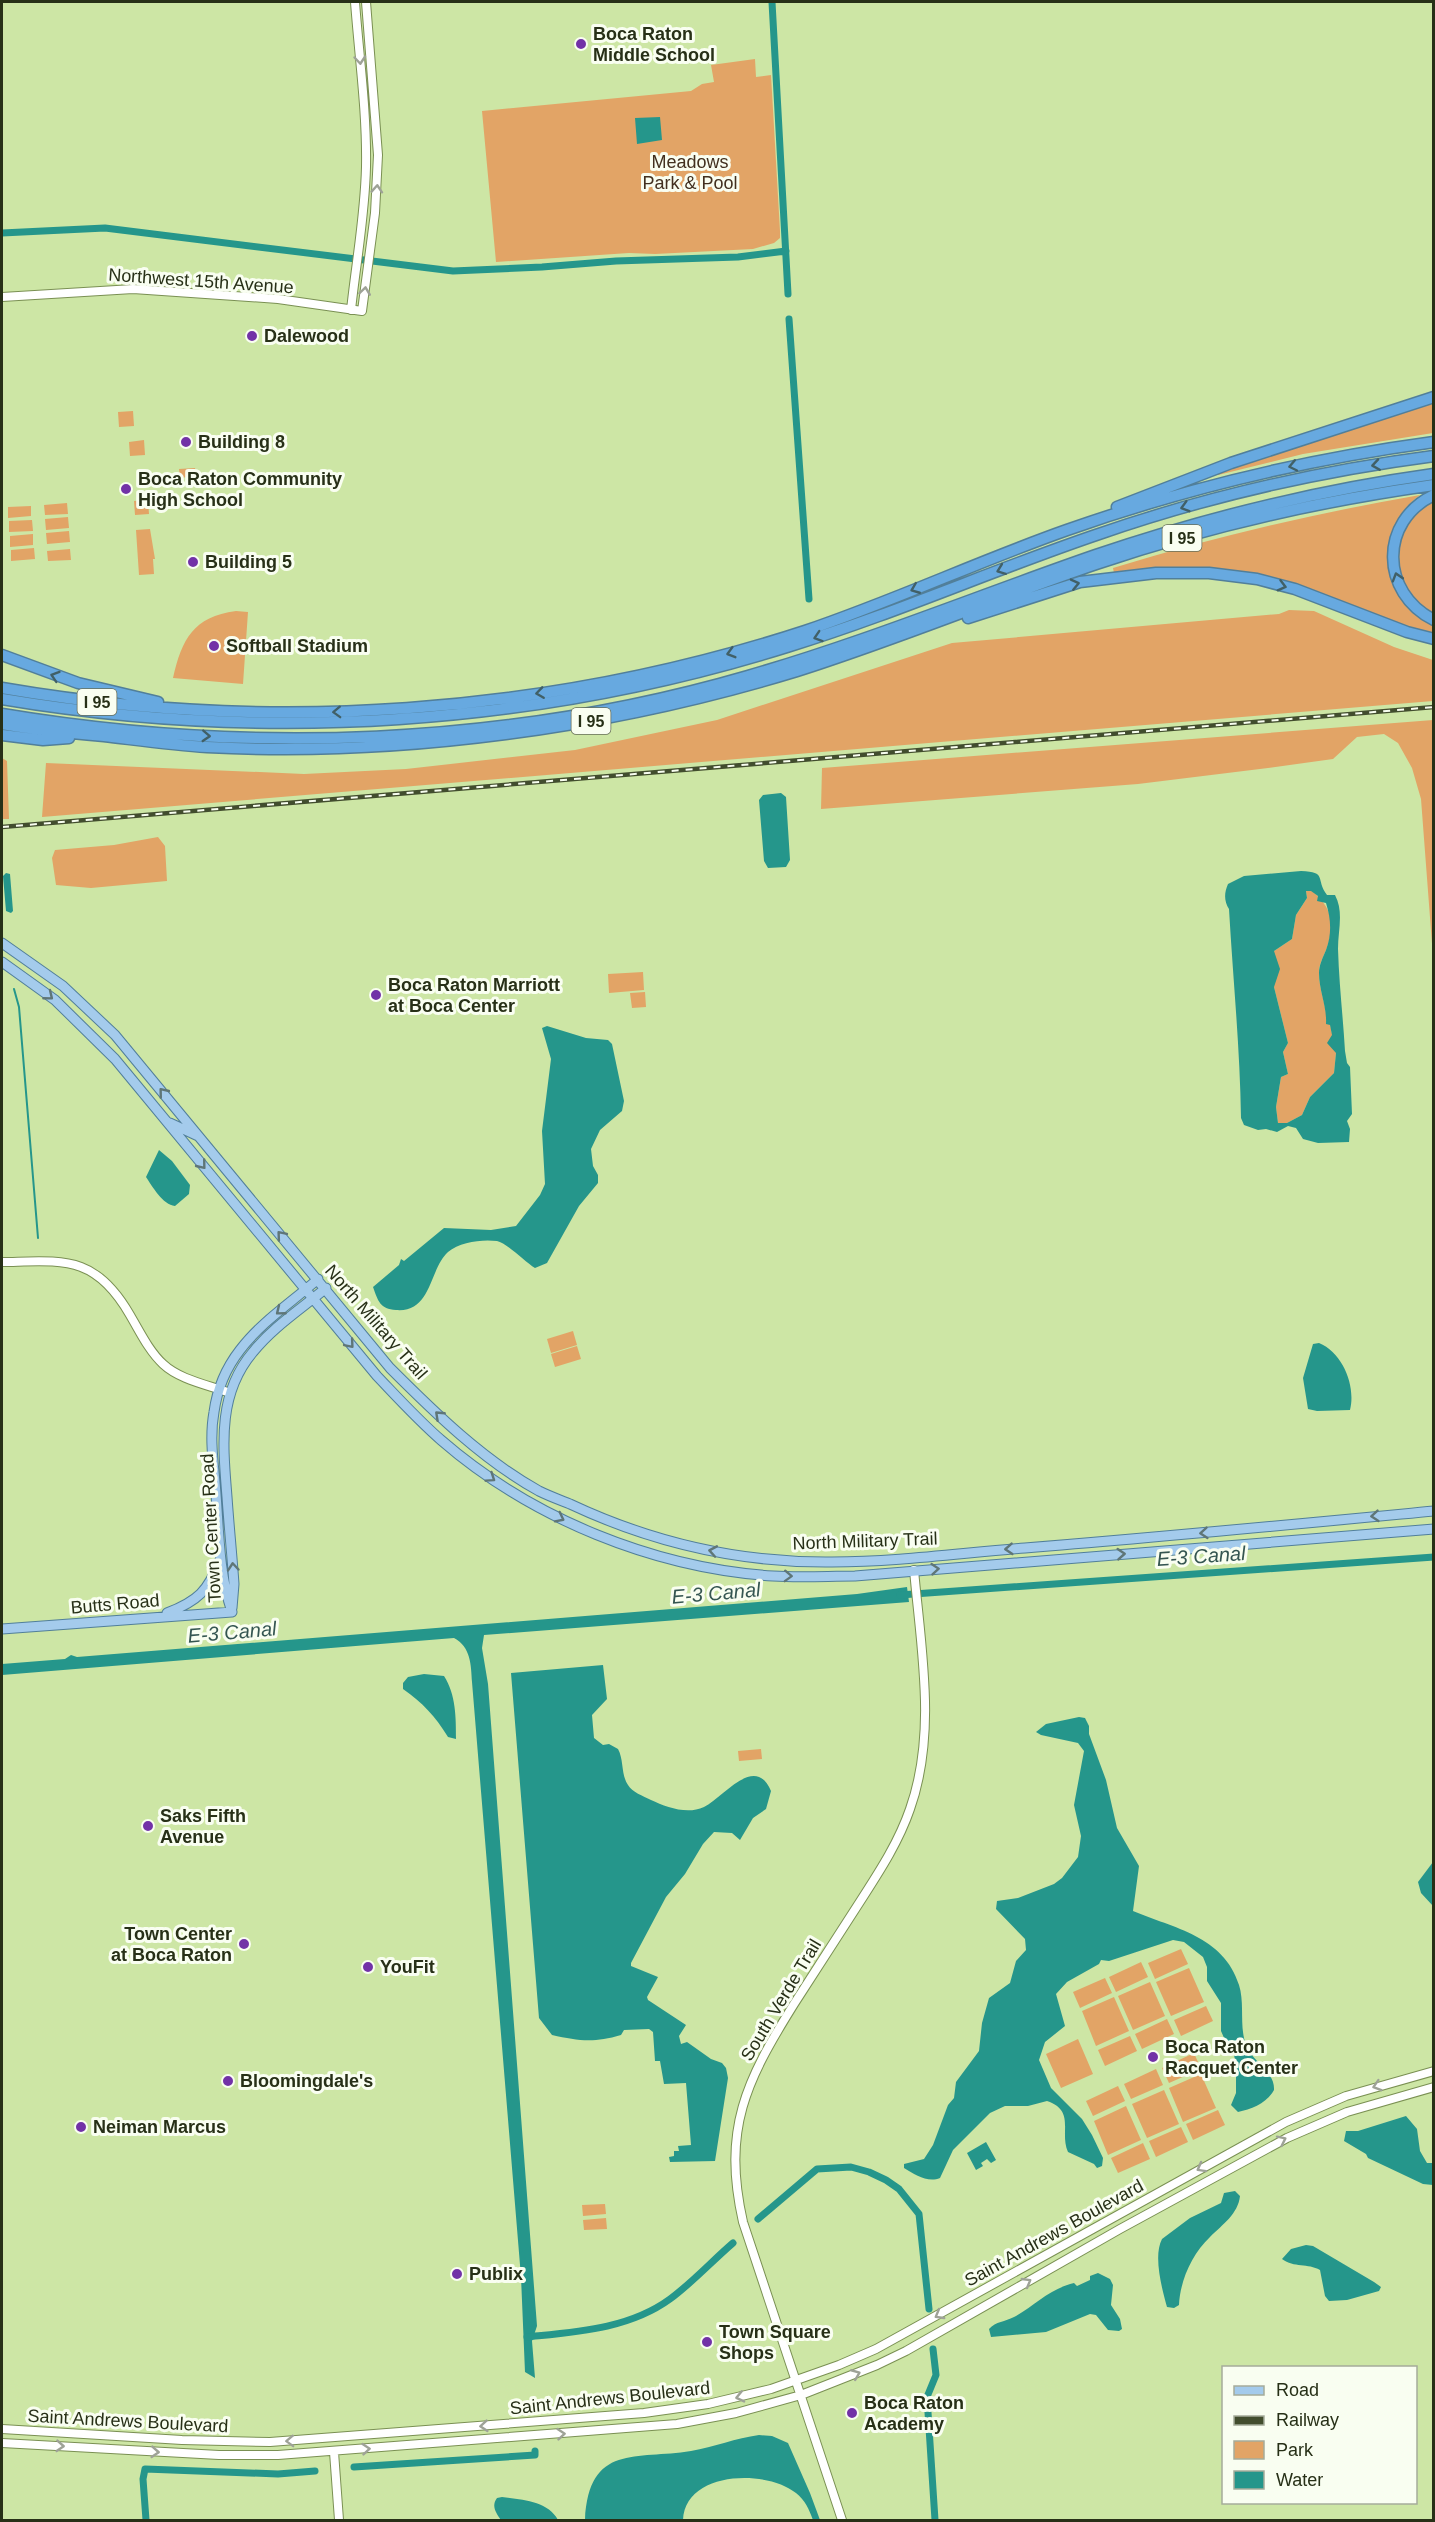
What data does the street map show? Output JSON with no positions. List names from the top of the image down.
{
  "streets": {
    "highway": ["I 95"],
    "main road": ["North Military Trail", "Town Center Road", "Butts Road"],
    "street": ["Northwest 15th Avenue", "South Verde Trail", "Saint Andrews Boulevard"]
  },
  "crossings": [
    ["North Military Trail", "Town Center Road"],
    ["North Military Trail", "South Verde Trail"],
    ["Town Center Road", "Butts Road"],
    ["South Verde Trail", "Saint Andrews Boulevard"]
  ],
  "water": ["E-3 Canal"],
  "parks": ["Meadows Park & Pool"],
  "places": [
    "Boca Raton Middle School",
    "Dalewood",
    "Building 8",
    "Boca Raton Community High School",
    "Building 5",
    "Softball Stadium",
    "Boca Raton Marriott at Boca Center",
    "Saks Fifth Avenue",
    "Town Center at Boca Raton",
    "YouFit",
    "Boca Raton Racquet Center",
    "Bloomingdale's",
    "Neiman Marcus",
    "Publix",
    "Town Square Shops",
    "Boca Raton Academy"
  ],
  "legend": [
    "Road",
    "Railway",
    "Park",
    "Water"
  ]
}
